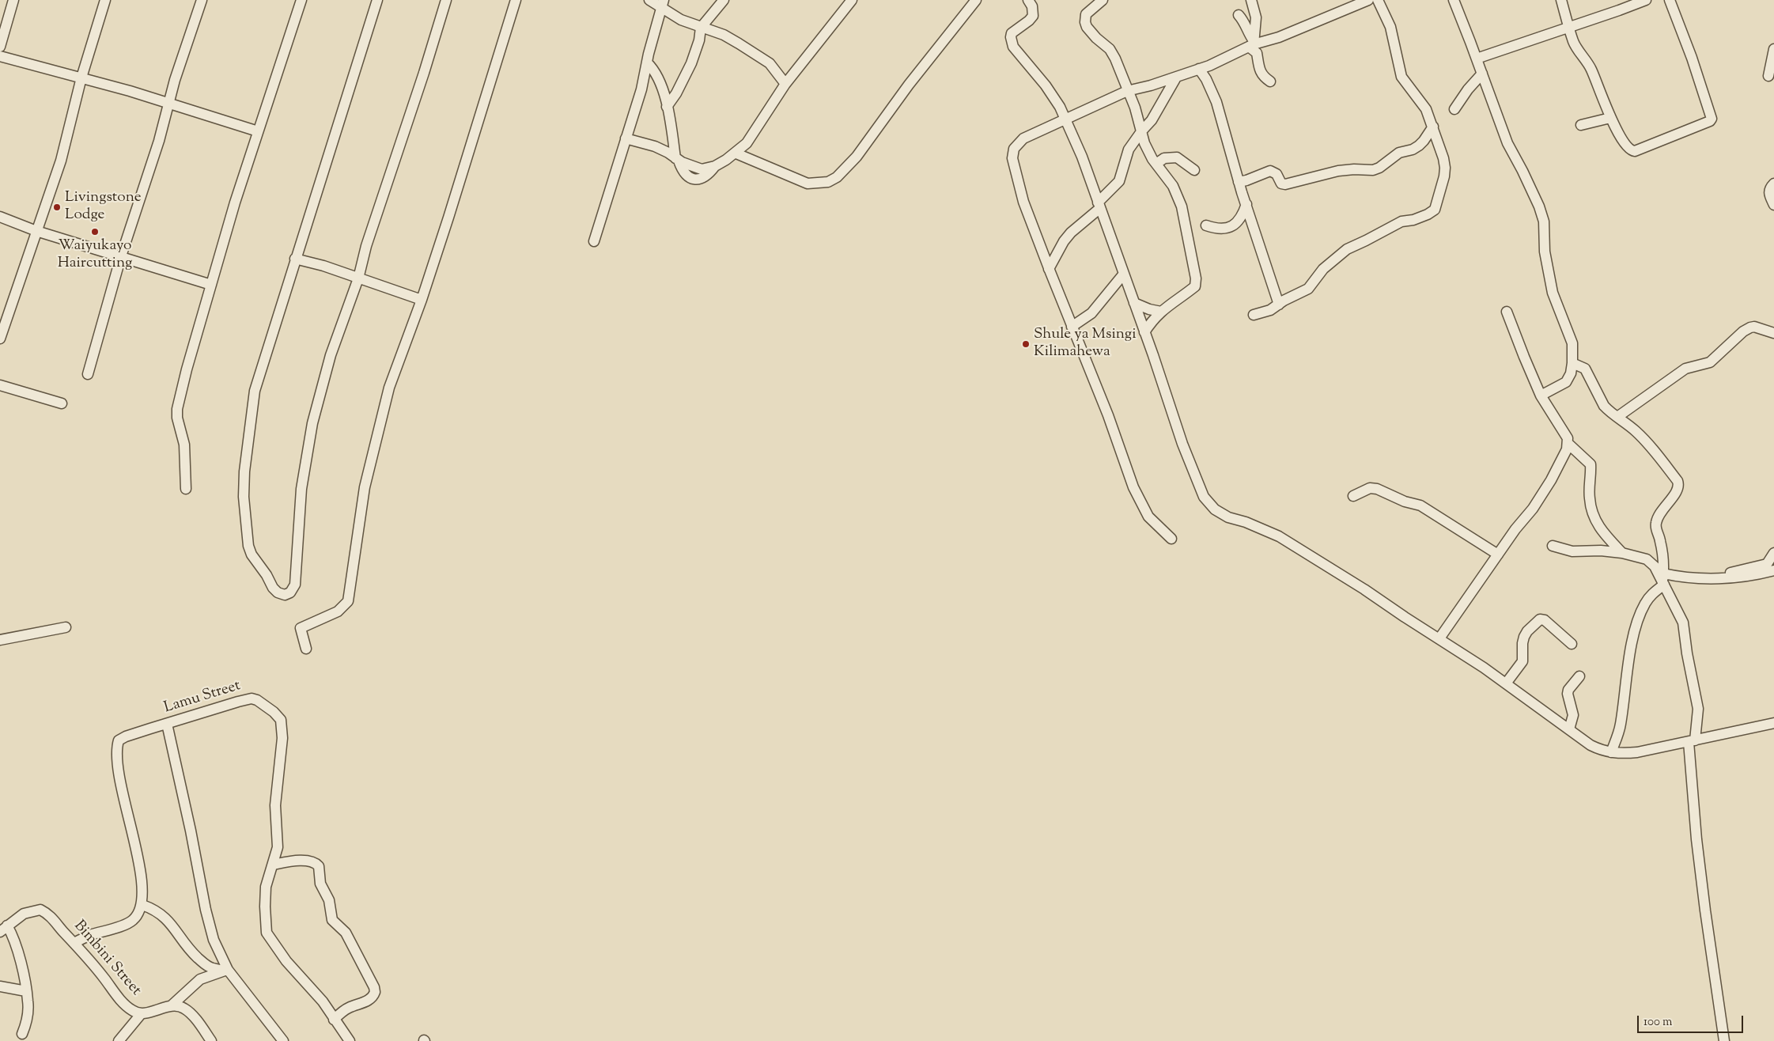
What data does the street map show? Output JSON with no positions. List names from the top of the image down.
{
  "streets": {
    "street": ["Lamu Street", "Bimbini Street"]
  },
  "places": ["Livingstone Lodge", "Waiyukayo Haircutting", "Shule ya Msingi Kilimahewa"],
  "scale_bar": "100 m"
}
